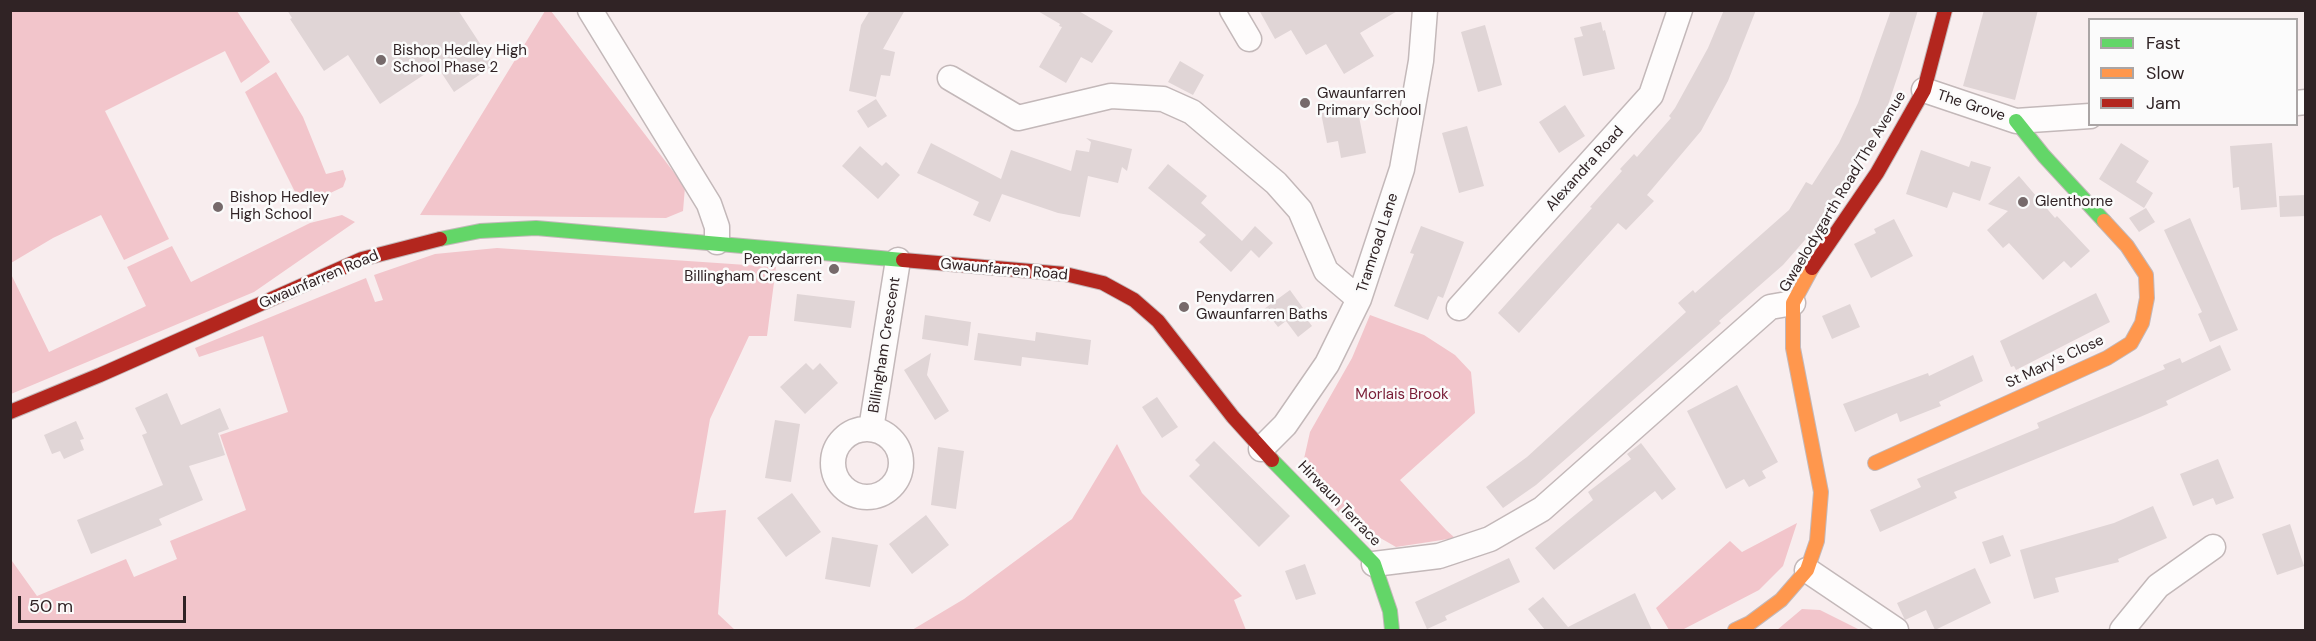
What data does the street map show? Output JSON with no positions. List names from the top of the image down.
{
  "streets": {
    "street": [
      "The Grove",
      "Alexandra Road",
      "Gwaelodygarth Road/The Avenue",
      "Tramroad Lane",
      "Gwaunfarren Road",
      "Billingham Crescent",
      "St Mary's Close",
      "Hirwaun Terrace"
    ]
  },
  "crossings": [
    ["The Grove", "Gwaelodygarth Road/The Avenue"],
    ["The Grove", "St Mary's Close"],
    ["Tramroad Lane", "Hirwaun Terrace"],
    ["Gwaunfarren Road", "Billingham Crescent"],
    ["Gwaunfarren Road", "Hirwaun Terrace"]
  ],
  "parks": ["Morlais Brook"],
  "places": [
    "Bishop Hedley High School Phase 2",
    "Gwaunfarren Primary School",
    "Glenthorne",
    "Bishop Hedley High School",
    "Penydarren Billingham Crescent",
    "Penydarren Gwaunfarren Baths"
  ],
  "legend": ["Fast", "Slow", "Jam"],
  "scale_bar": "50 m"
}
